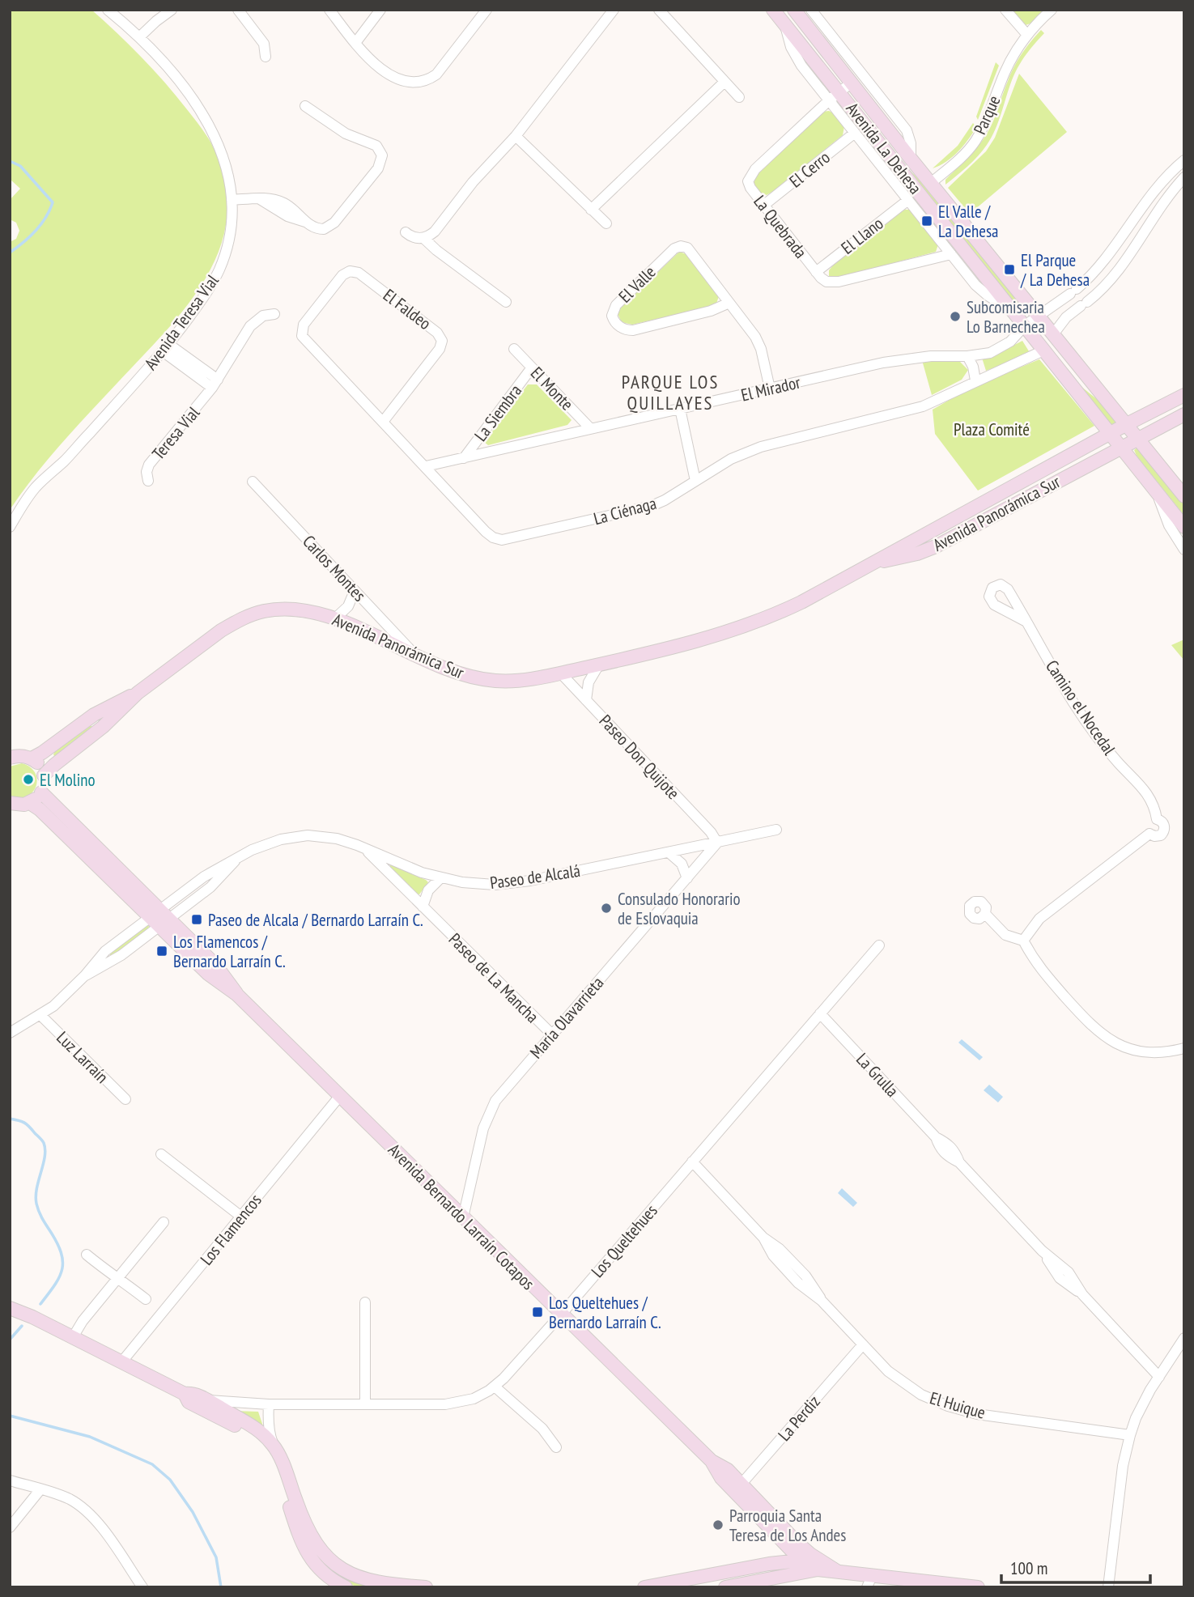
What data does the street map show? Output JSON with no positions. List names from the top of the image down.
{
  "streets": {
    "street": [
      "Parque",
      "Avenida La Dehesa",
      "El Cerro",
      "La Quebrada",
      "El Llano",
      "El Valle",
      "El Faldeo",
      "Avenida Teresa Vial",
      "El Monte",
      "El Mirador",
      "La Siembra",
      "Teresa Vial",
      "La Ciénaga",
      "Avenida Panorámica Sur",
      "Carlos Montes",
      "Camino el Nocedal",
      "Paseo Don Quijote",
      "Paseo de Alcalá",
      "Paseo de La Mancha",
      "María Olavarrieta",
      "Luz Larraín",
      "La Grulla",
      "Avenida Bernardo Larraín Cotapos",
      "Los Flamencos",
      "Los Queltehues",
      "El Huique",
      "La Perdiz"
    ]
  },
  "crossings": [
    ["Parque", "Avenida La Dehesa"],
    ["Avenida La Dehesa", "La Quebrada"],
    ["Avenida La Dehesa", "El Mirador"],
    ["Avenida La Dehesa", "La Ciénaga"],
    ["Avenida La Dehesa", "Avenida Panorámica Sur"],
    ["El Cerro", "La Quebrada"],
    ["La Quebrada", "El Llano"],
    ["El Valle", "El Mirador"],
    ["El Faldeo", "La Ciénaga"],
    ["El Monte", "El Mirador"],
    ["El Monte", "La Siembra"],
    ["El Mirador", "La Siembra"],
    ["El Mirador", "La Ciénaga"],
    ["Avenida Panorámica Sur", "Carlos Montes"],
    ["Avenida Panorámica Sur", "Paseo Don Quijote"],
    ["Paseo Don Quijote", "Paseo de Alcalá"],
    ["Paseo Don Quijote", "María Olavarrieta"],
    ["Paseo de Alcalá", "Paseo de La Mancha"],
    ["Paseo de Alcalá", "María Olavarrieta"],
    ["Paseo de Alcalá", "Luz Larraín"],
    ["Paseo de Alcalá", "Avenida Bernardo Larraín Cotapos"],
    ["Paseo de La Mancha", "María Olavarrieta"],
    ["María Olavarrieta", "Avenida Bernardo Larraín Cotapos"],
    ["La Grulla", "Los Queltehues"],
    ["Avenida Bernardo Larraín Cotapos", "Los Flamencos"],
    ["Avenida Bernardo Larraín Cotapos", "Los Queltehues"],
    ["Avenida Bernardo Larraín Cotapos", "La Perdiz"],
    ["Los Queltehues", "El Huique"],
    ["El Huique", "La Perdiz"]
  ],
  "districts": ["PARQUE LOS QUILLAYES"],
  "parks": ["Plaza Comité"],
  "places": {
    "transit": [
      "El Valle / La Dehesa",
      "El Parque / La Dehesa",
      "Paseo de Alcala / Bernardo Larraín C.",
      "Los Flamencos / Bernardo Larraín C.",
      "Los Queltehues / Bernardo Larraín C."
    ],
    "other": [
      "Subcomisaria Lo Barnechea",
      "El Molino",
      "Consulado Honorario de Eslovaquia",
      "Parroquia Santa Teresa de Los Andes"
    ]
  },
  "scale_bar": "100 m"
}
